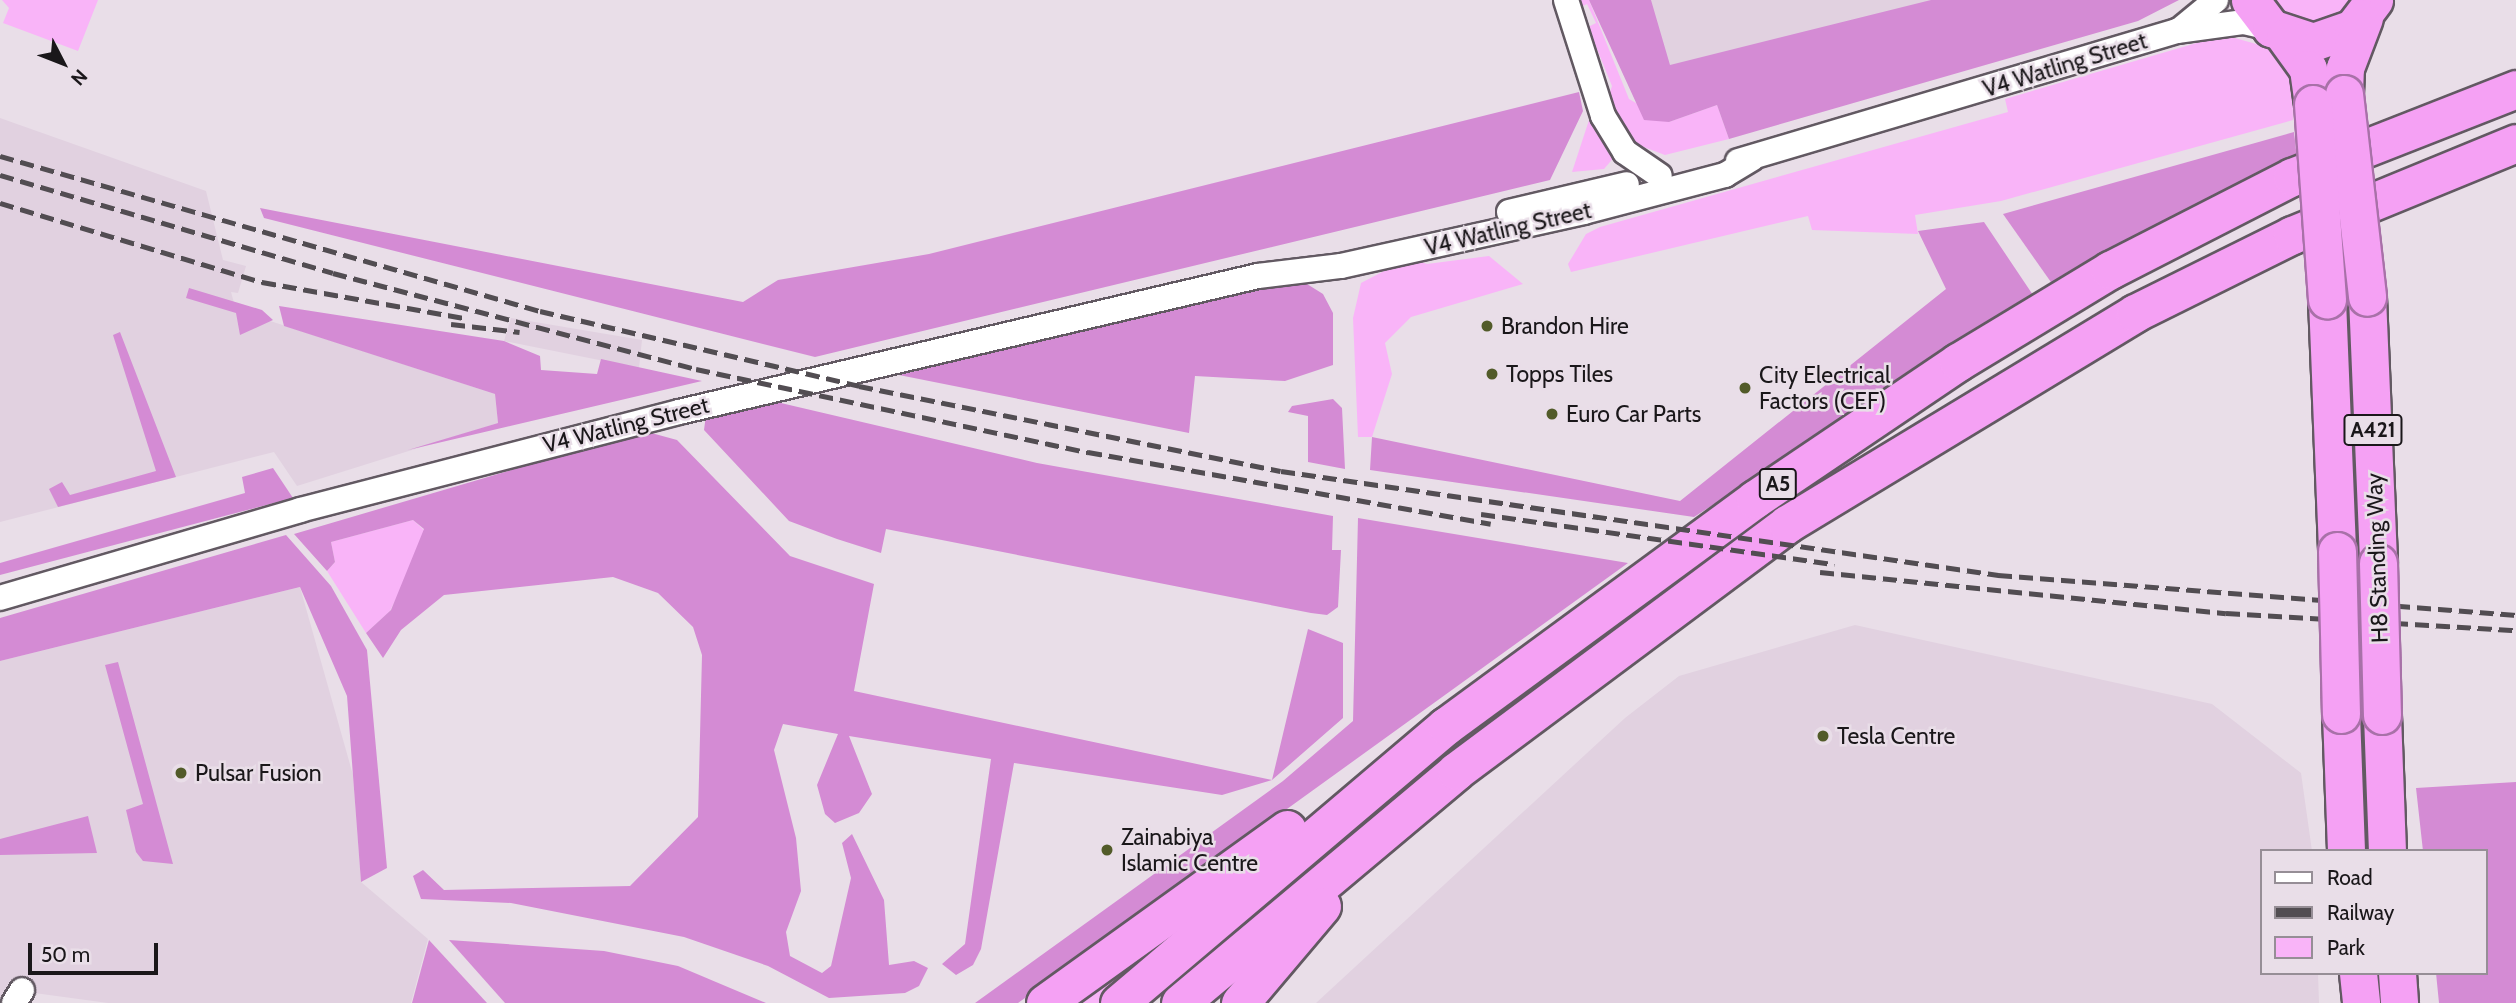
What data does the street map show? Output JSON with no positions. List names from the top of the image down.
{
  "streets": {
    "highway": ["A421", "A5", "H8 Standing Way"],
    "street": ["V4 Watling Street"]
  },
  "crossings": [
    ["V4 Watling Street", "H8 Standing Way"]
  ],
  "places": [
    "Brandon Hire",
    "Topps Tiles",
    "City Electrical Factors (CEF)",
    "Euro Car Parts",
    "Tesla Centre",
    "Pulsar Fusion",
    "Zainabiya Islamic Centre"
  ],
  "legend": ["Road", "Railway", "Park"],
  "scale_bar": "50 m",
  "north": "bottom right"
}
